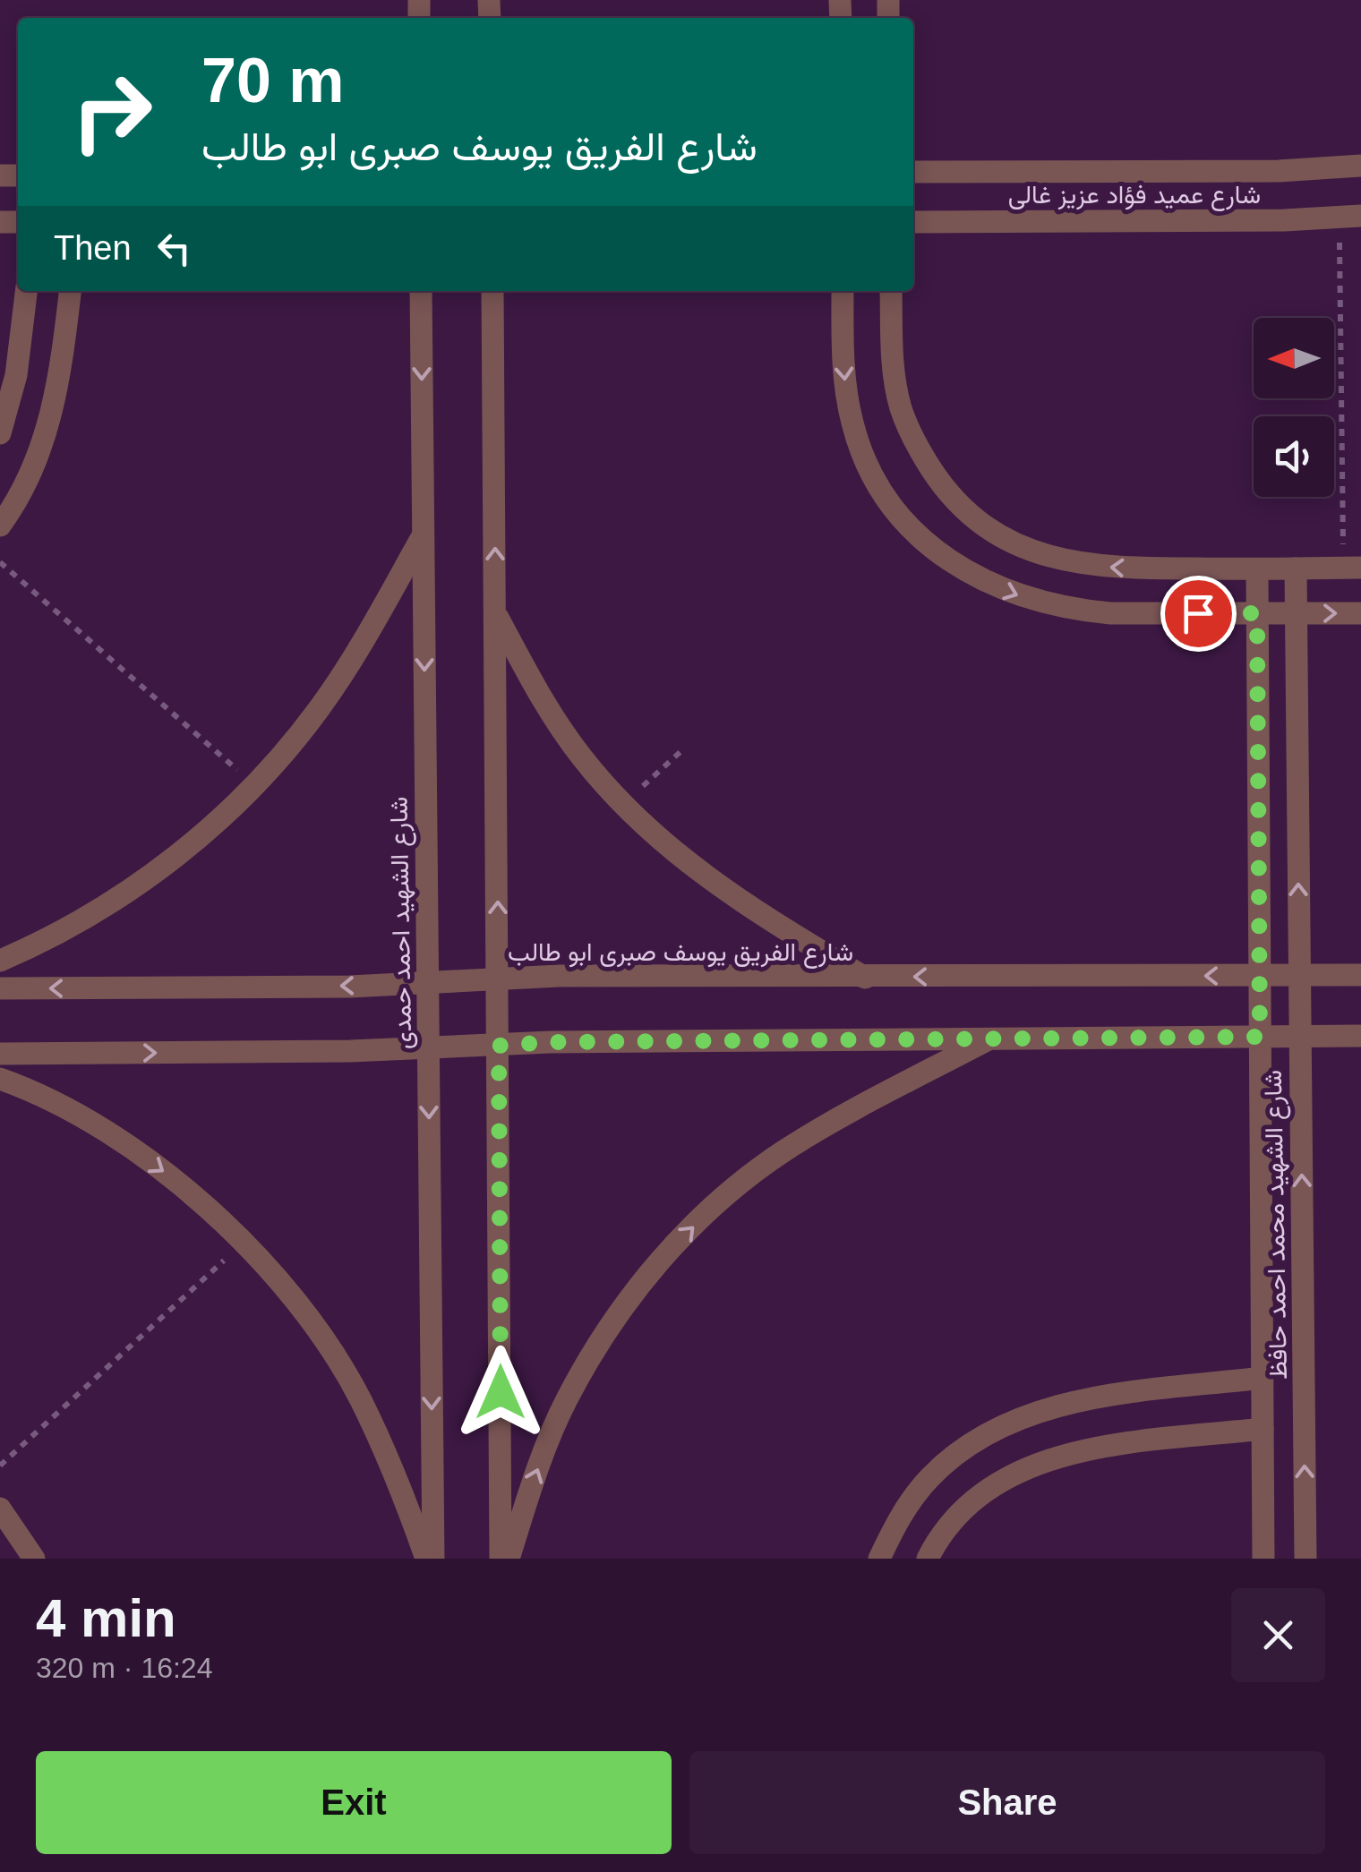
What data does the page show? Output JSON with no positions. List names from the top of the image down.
{
  "streets": {
    "street": [
      "شارع عميد فؤاد عزيز غالى",
      "شارع الشهيد احمد حمدى",
      "شارع الفريق يوسف صبرى ابو طالب",
      "شارع الشهيد محمد احمد حافظ"
    ]
  },
  "crossings": [
    ["شارع الشهيد احمد حمدى", "شارع الفريق يوسف صبرى ابو طالب"],
    ["شارع الفريق يوسف صبرى ابو طالب", "شارع الشهيد محمد احمد حافظ"]
  ],
  "north": "left",
  "page": {
    "turn": ["70 m", "شارع الفريق يوسف صبرى ابو طالب"],
    "then": "Then",
    "heading": ["4 min", "320 m · 16:24"],
    "buttons": ["Exit", "Share"]
  }
}
